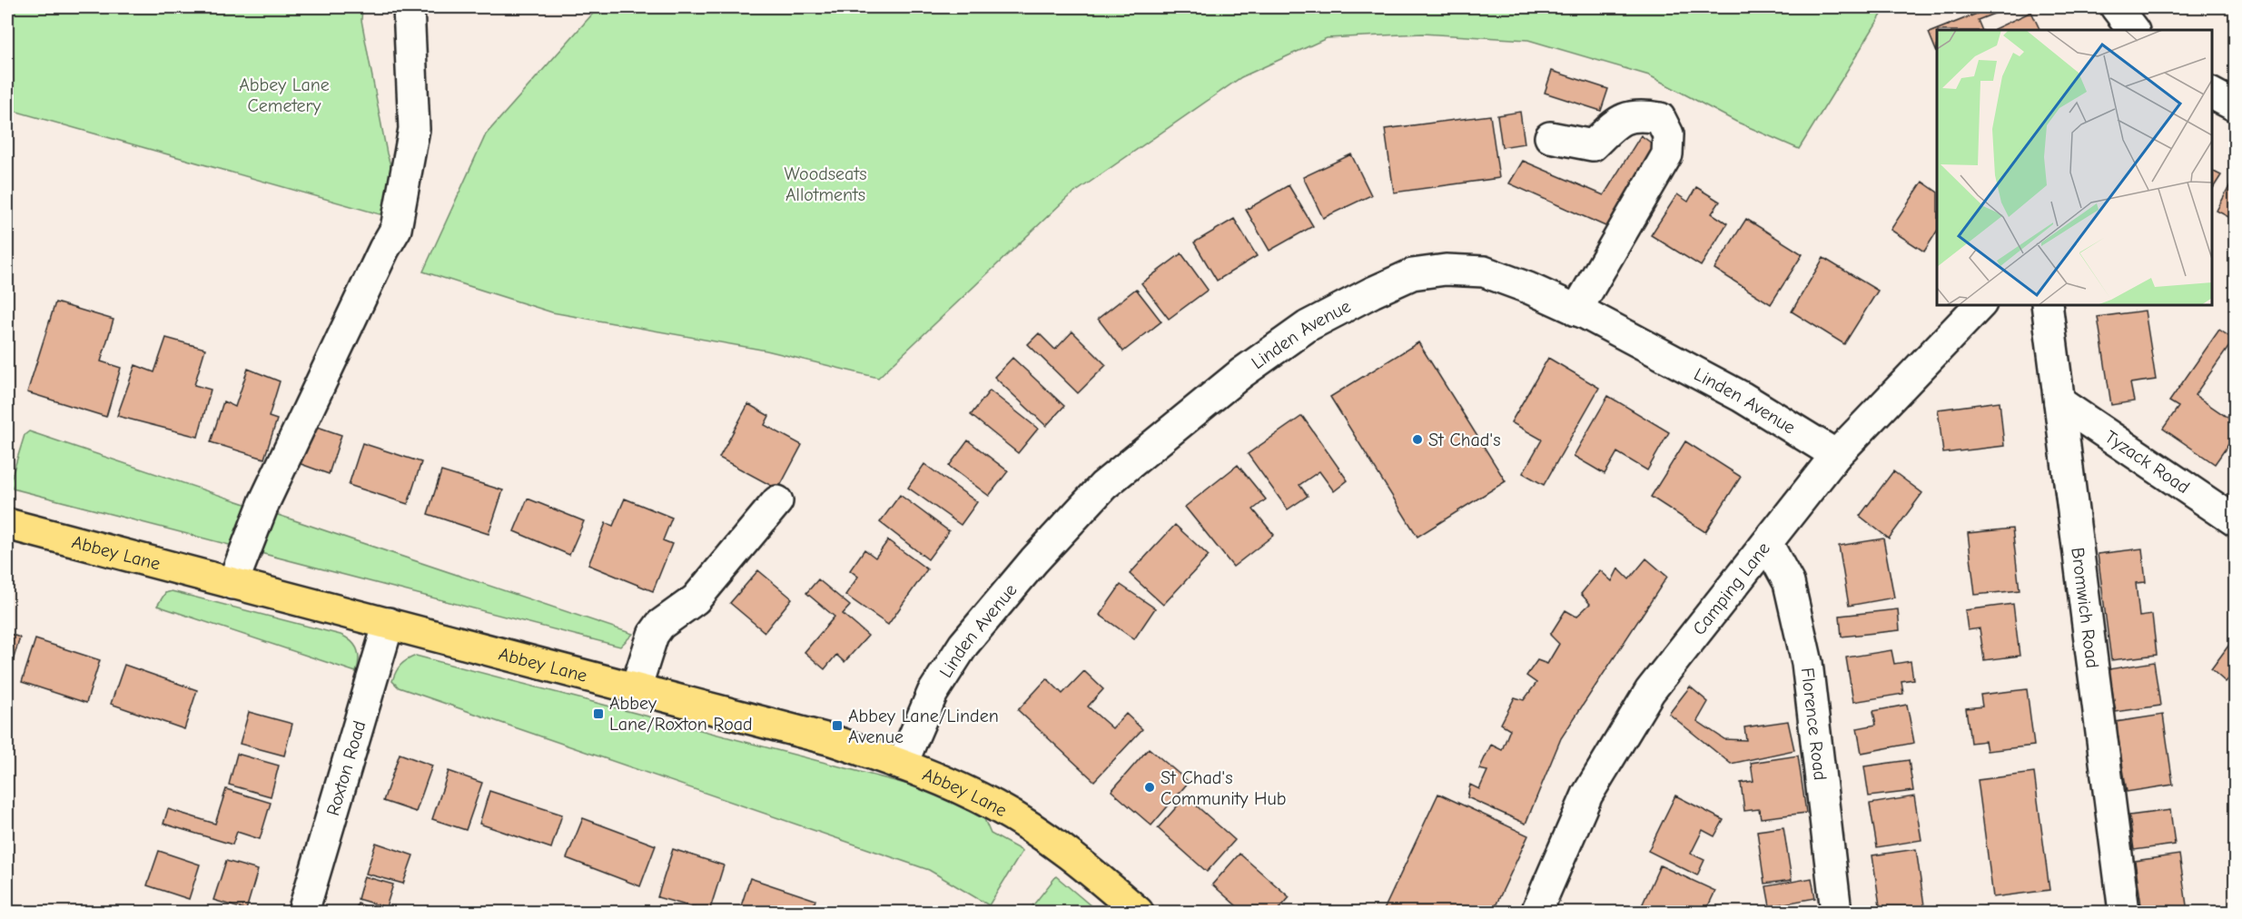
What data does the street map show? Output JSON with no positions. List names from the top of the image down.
{
  "streets": {
    "main road": ["Abbey Lane"],
    "street": [
      "Linden Avenue",
      "Tyzack Road",
      "Camping Lane",
      "Bromwich Road",
      "Florence Road",
      "Roxton Road"
    ]
  },
  "crossings": [
    ["Linden Avenue", "Abbey Lane"],
    ["Linden Avenue", "Camping Lane"],
    ["Tyzack Road", "Bromwich Road"],
    ["Abbey Lane", "Roxton Road"],
    ["Camping Lane", "Florence Road"]
  ],
  "parks": ["Abbey Lane Cemetery", "Woodseats Allotments"],
  "places": {
    "other": ["St Chad's", "St Chad's Community Hub"],
    "transit": ["Abbey Lane/Roxton Road", "Abbey Lane/Linden Avenue"]
  }
}
